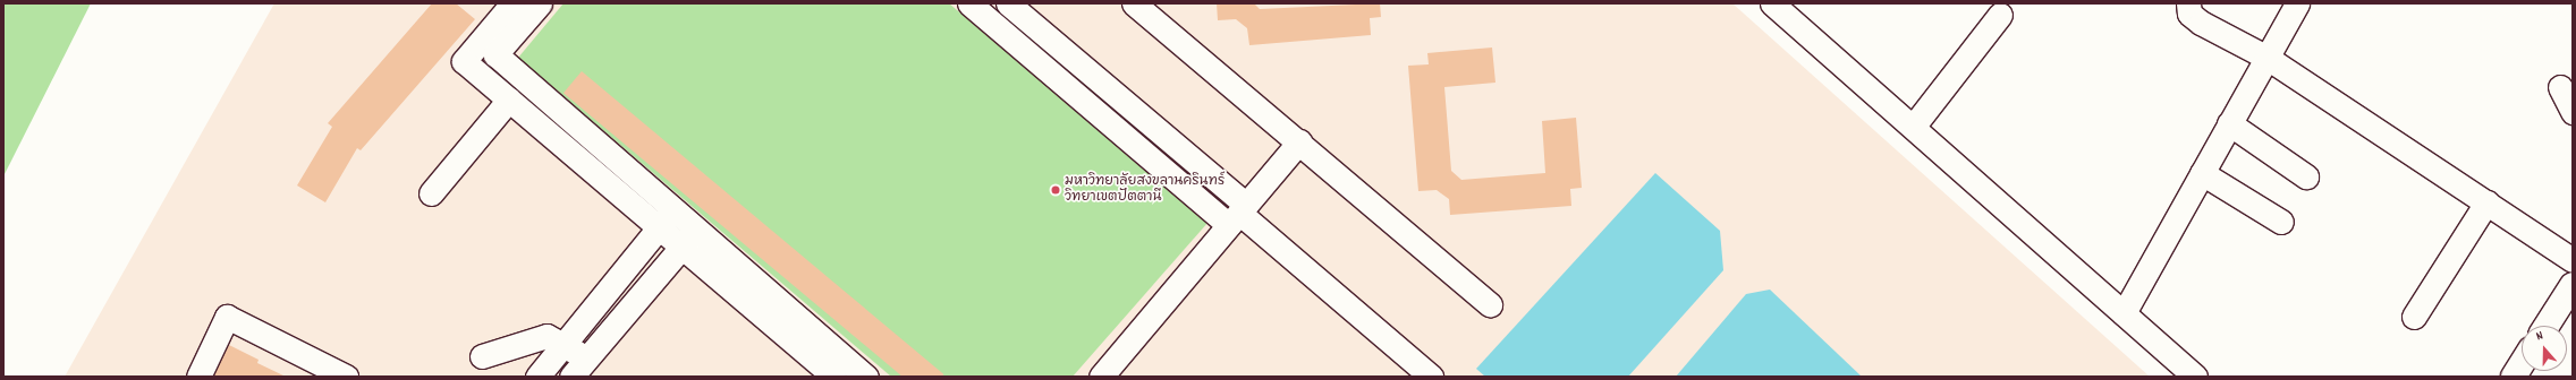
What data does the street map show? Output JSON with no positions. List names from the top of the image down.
{
  "places": ["มหาวิทยาลัยสงขลานครินทร์ วิทยาเขตปัตตานี"],
  "north": "top"
}
